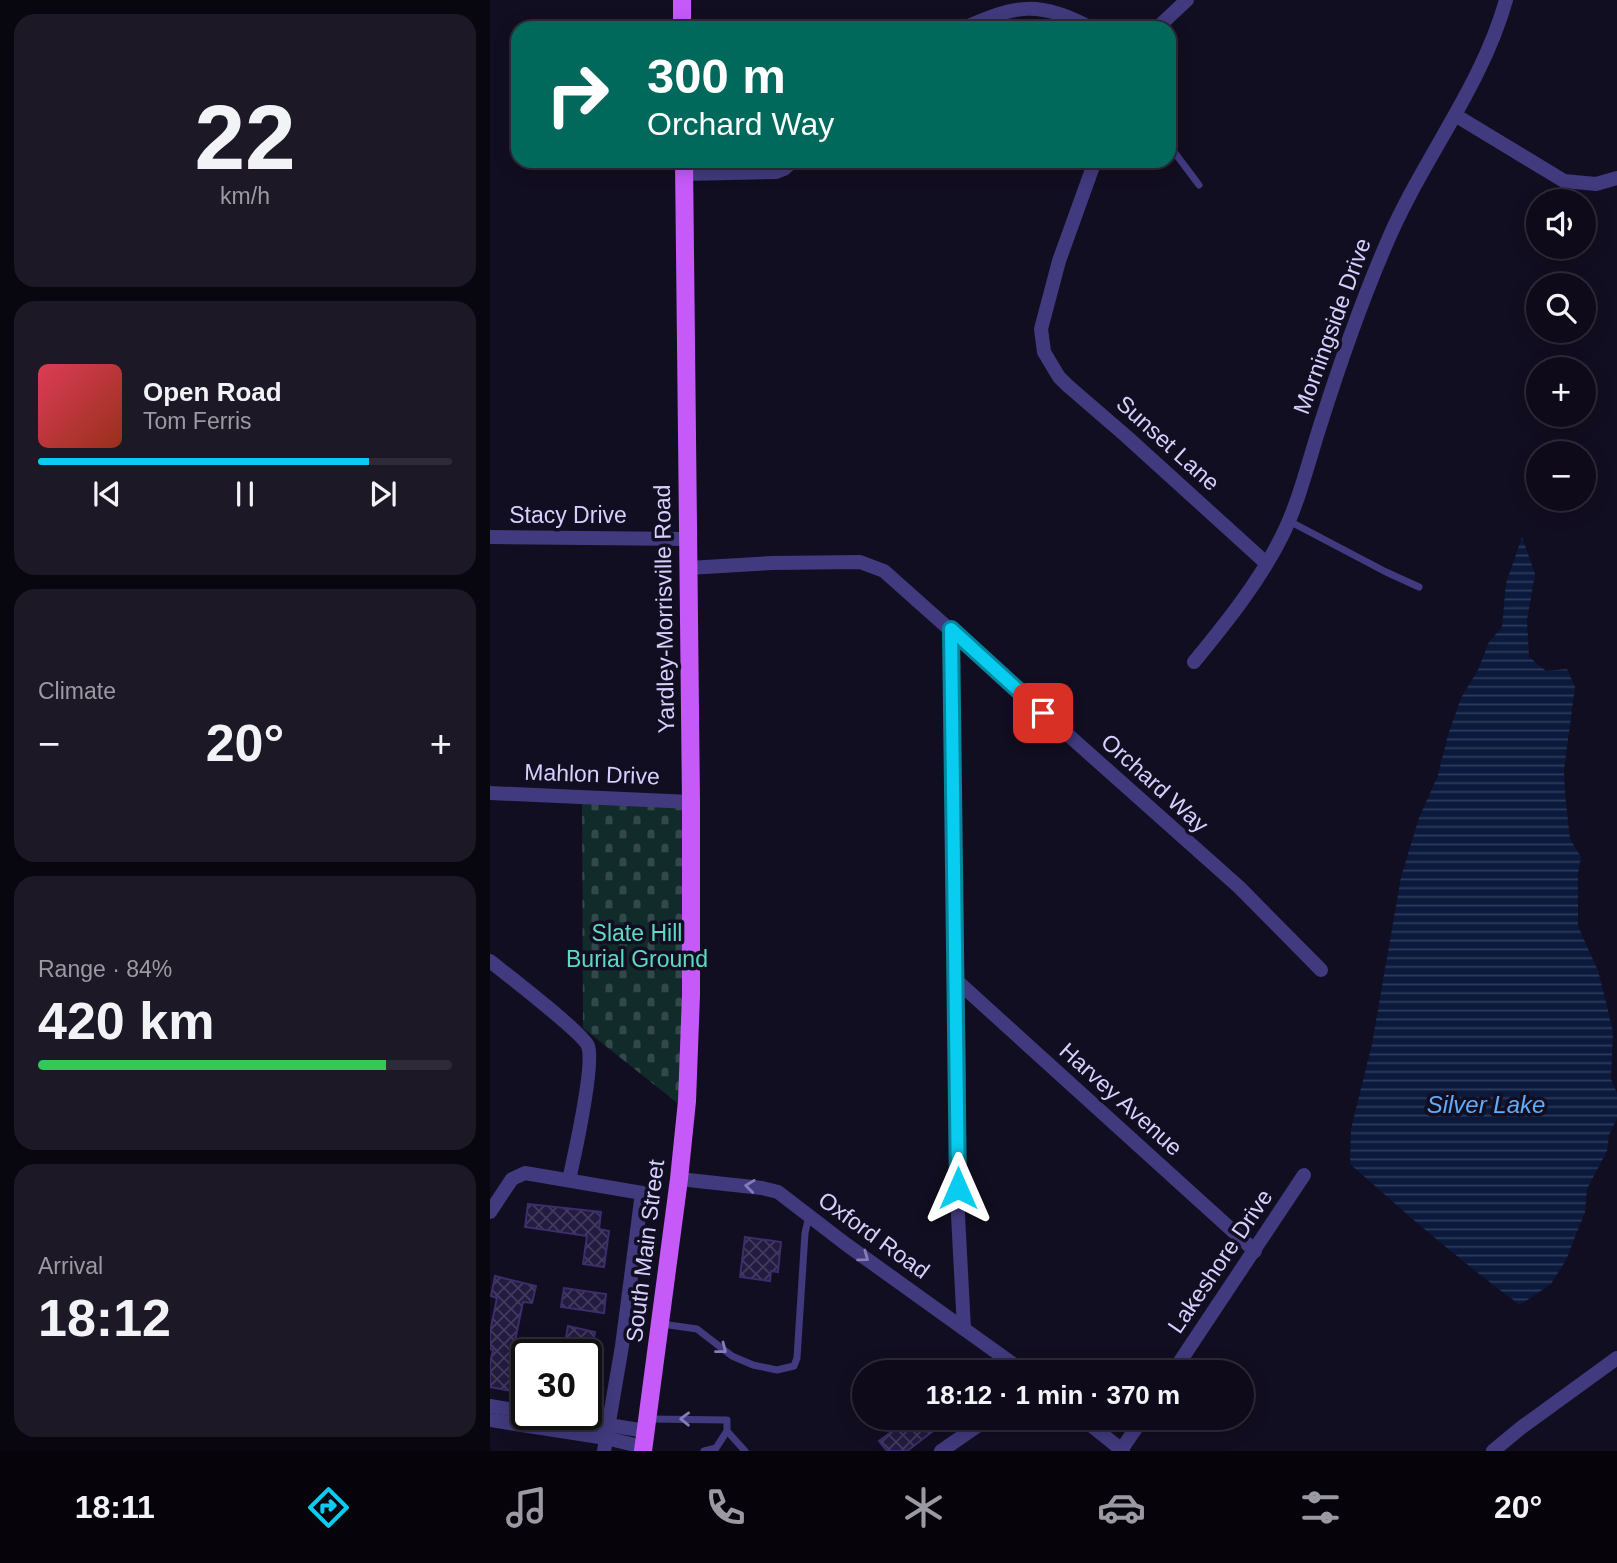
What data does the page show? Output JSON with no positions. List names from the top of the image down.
{
  "streets": {
    "main road": ["Yardley-Morrisville Road", "South Main Street"],
    "street": [
      "Morningside Drive",
      "Sunset Lane",
      "Stacy Drive",
      "Mahlon Drive",
      "Orchard Way",
      "Harvey Avenue",
      "Oxford Road",
      "Lakeshore Drive"
    ]
  },
  "crossings": [
    ["Morningside Drive", "Sunset Lane"],
    ["Stacy Drive", "Yardley-Morrisville Road"],
    ["Yardley-Morrisville Road", "Mahlon Drive"],
    ["Yardley-Morrisville Road", "Orchard Way"],
    ["Yardley-Morrisville Road", "South Main Street"],
    ["Harvey Avenue", "Lakeshore Drive"],
    ["Oxford Road", "South Main Street"]
  ],
  "water": ["Silver Lake"],
  "parks": ["Slate Hill Burial Ground"],
  "page": {
    "tile": [
      ["22", "km/h"],
      "Climate",
      ["Range · 84%", "420 km"],
      ["Arrival", "18:12"]
    ],
    "turn": ["300 m", "Orchard Way"],
    "map_buttons": ["+", "−"],
    "song": ["Open Road", "Tom Ferris"],
    "heat": ["−", "20°", "+"],
    "limit": "30",
    "trip": "18:12 · 1 min · 370 m",
    "tabs": ["18:11", "20°"]
  }
}
